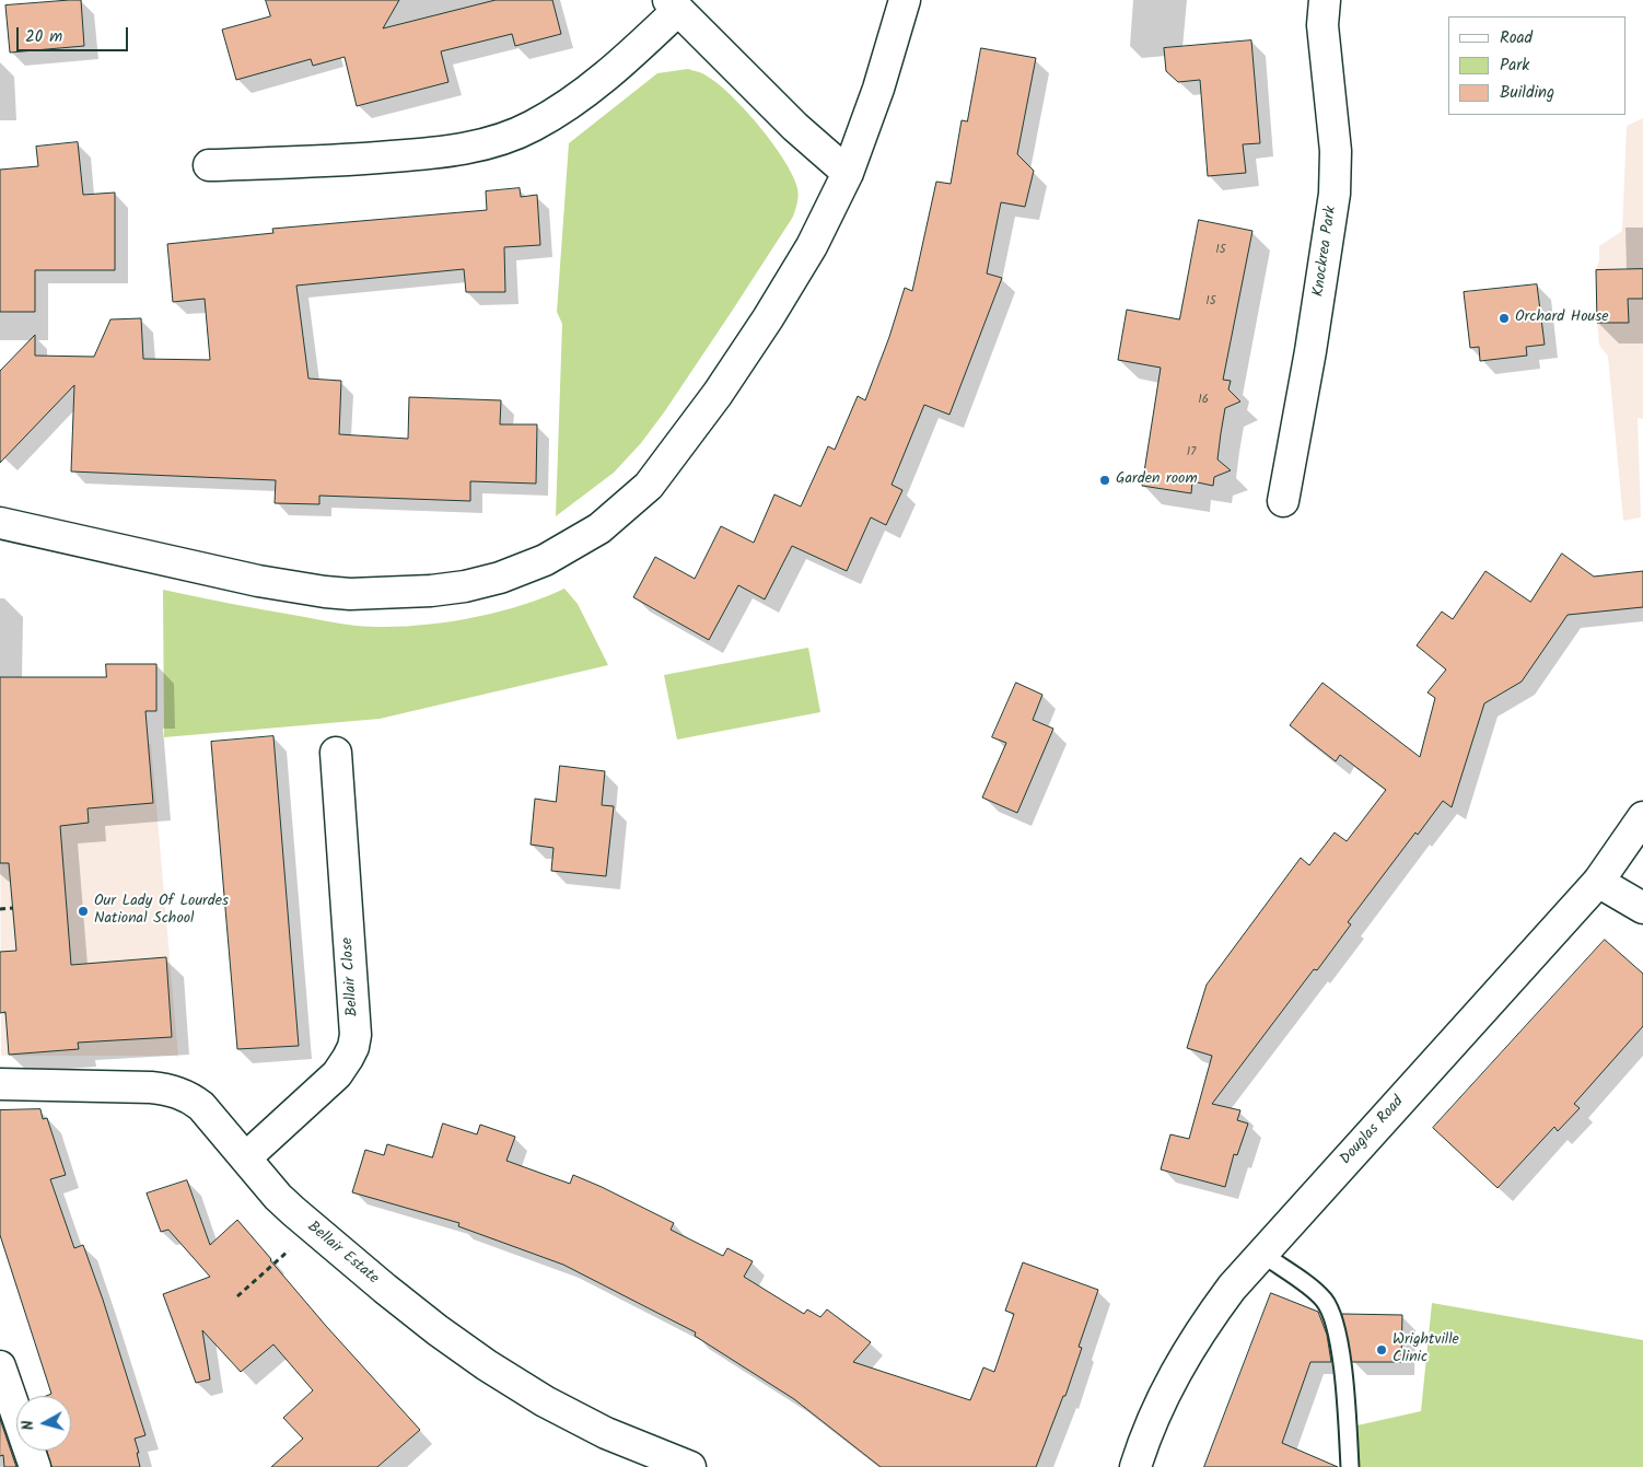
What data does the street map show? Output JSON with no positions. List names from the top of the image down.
{
  "streets": {
    "street": [
      "Knockrea Park",
      "Bellair Close",
      "Douglas Road",
      "Bellair Estate"
    ]
  },
  "crossings": [
    ["Bellair Close", "Bellair Estate"]
  ],
  "places": [
    "Orchard House",
    "Garden room",
    "Our Lady Of Lourdes National School",
    "Wrightville Clinic"
  ],
  "house_numbers": [
    "15",
    "15",
    "16",
    "17"
  ],
  "legend": ["Road", "Park", "Building"],
  "scale_bar": "20 m",
  "north": "left"
}
